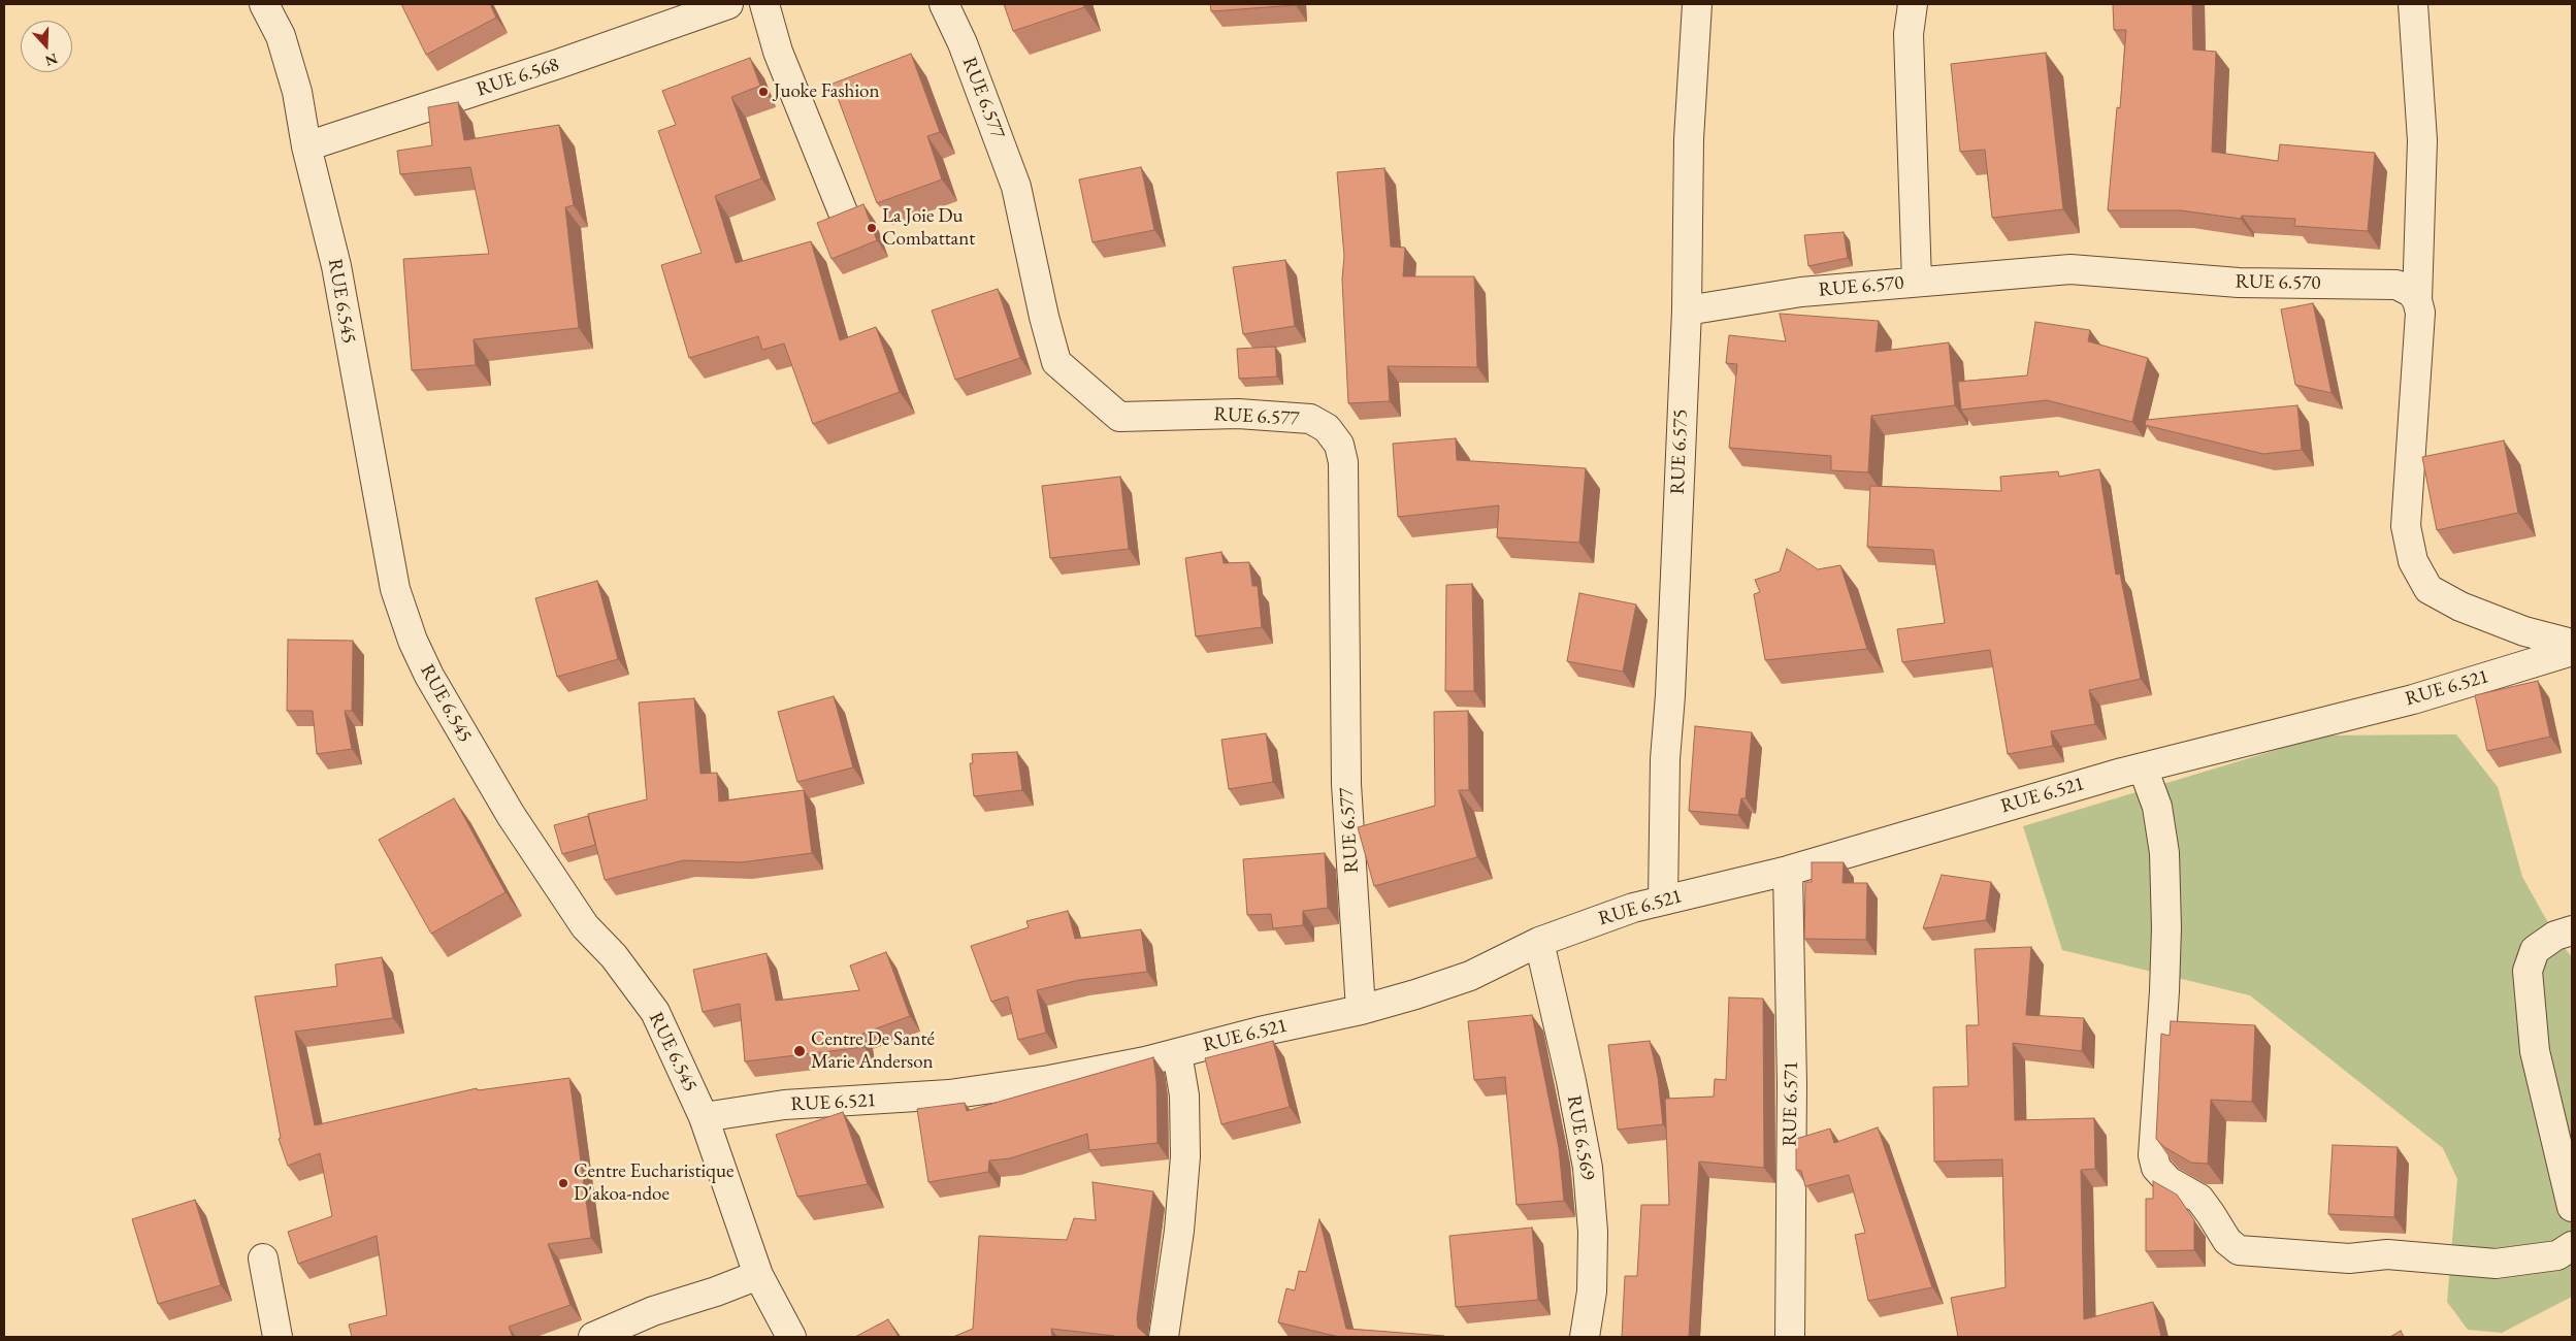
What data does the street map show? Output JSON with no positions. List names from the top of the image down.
{
  "streets": {
    "street": [
      "RUE 6.568",
      "RUE 6.577",
      "RUE 6.570",
      "RUE 6.545",
      "RUE 6.575",
      "RUE 6.521",
      "RUE 6.571",
      "RUE 6.569"
    ]
  },
  "crossings": [
    ["RUE 6.568", "RUE 6.545"],
    ["RUE 6.577", "RUE 6.521"],
    ["RUE 6.570", "RUE 6.575"],
    ["RUE 6.545", "RUE 6.521"],
    ["RUE 6.575", "RUE 6.521"],
    ["RUE 6.521", "RUE 6.571"],
    ["RUE 6.521", "RUE 6.569"]
  ],
  "places": [
    "Juoke Fashion",
    "La Joie Du Combattant",
    "Centre De Santé Marie Anderson",
    "Centre Eucharistique D'akoa-ndoe"
  ],
  "north": "bottom"
}
